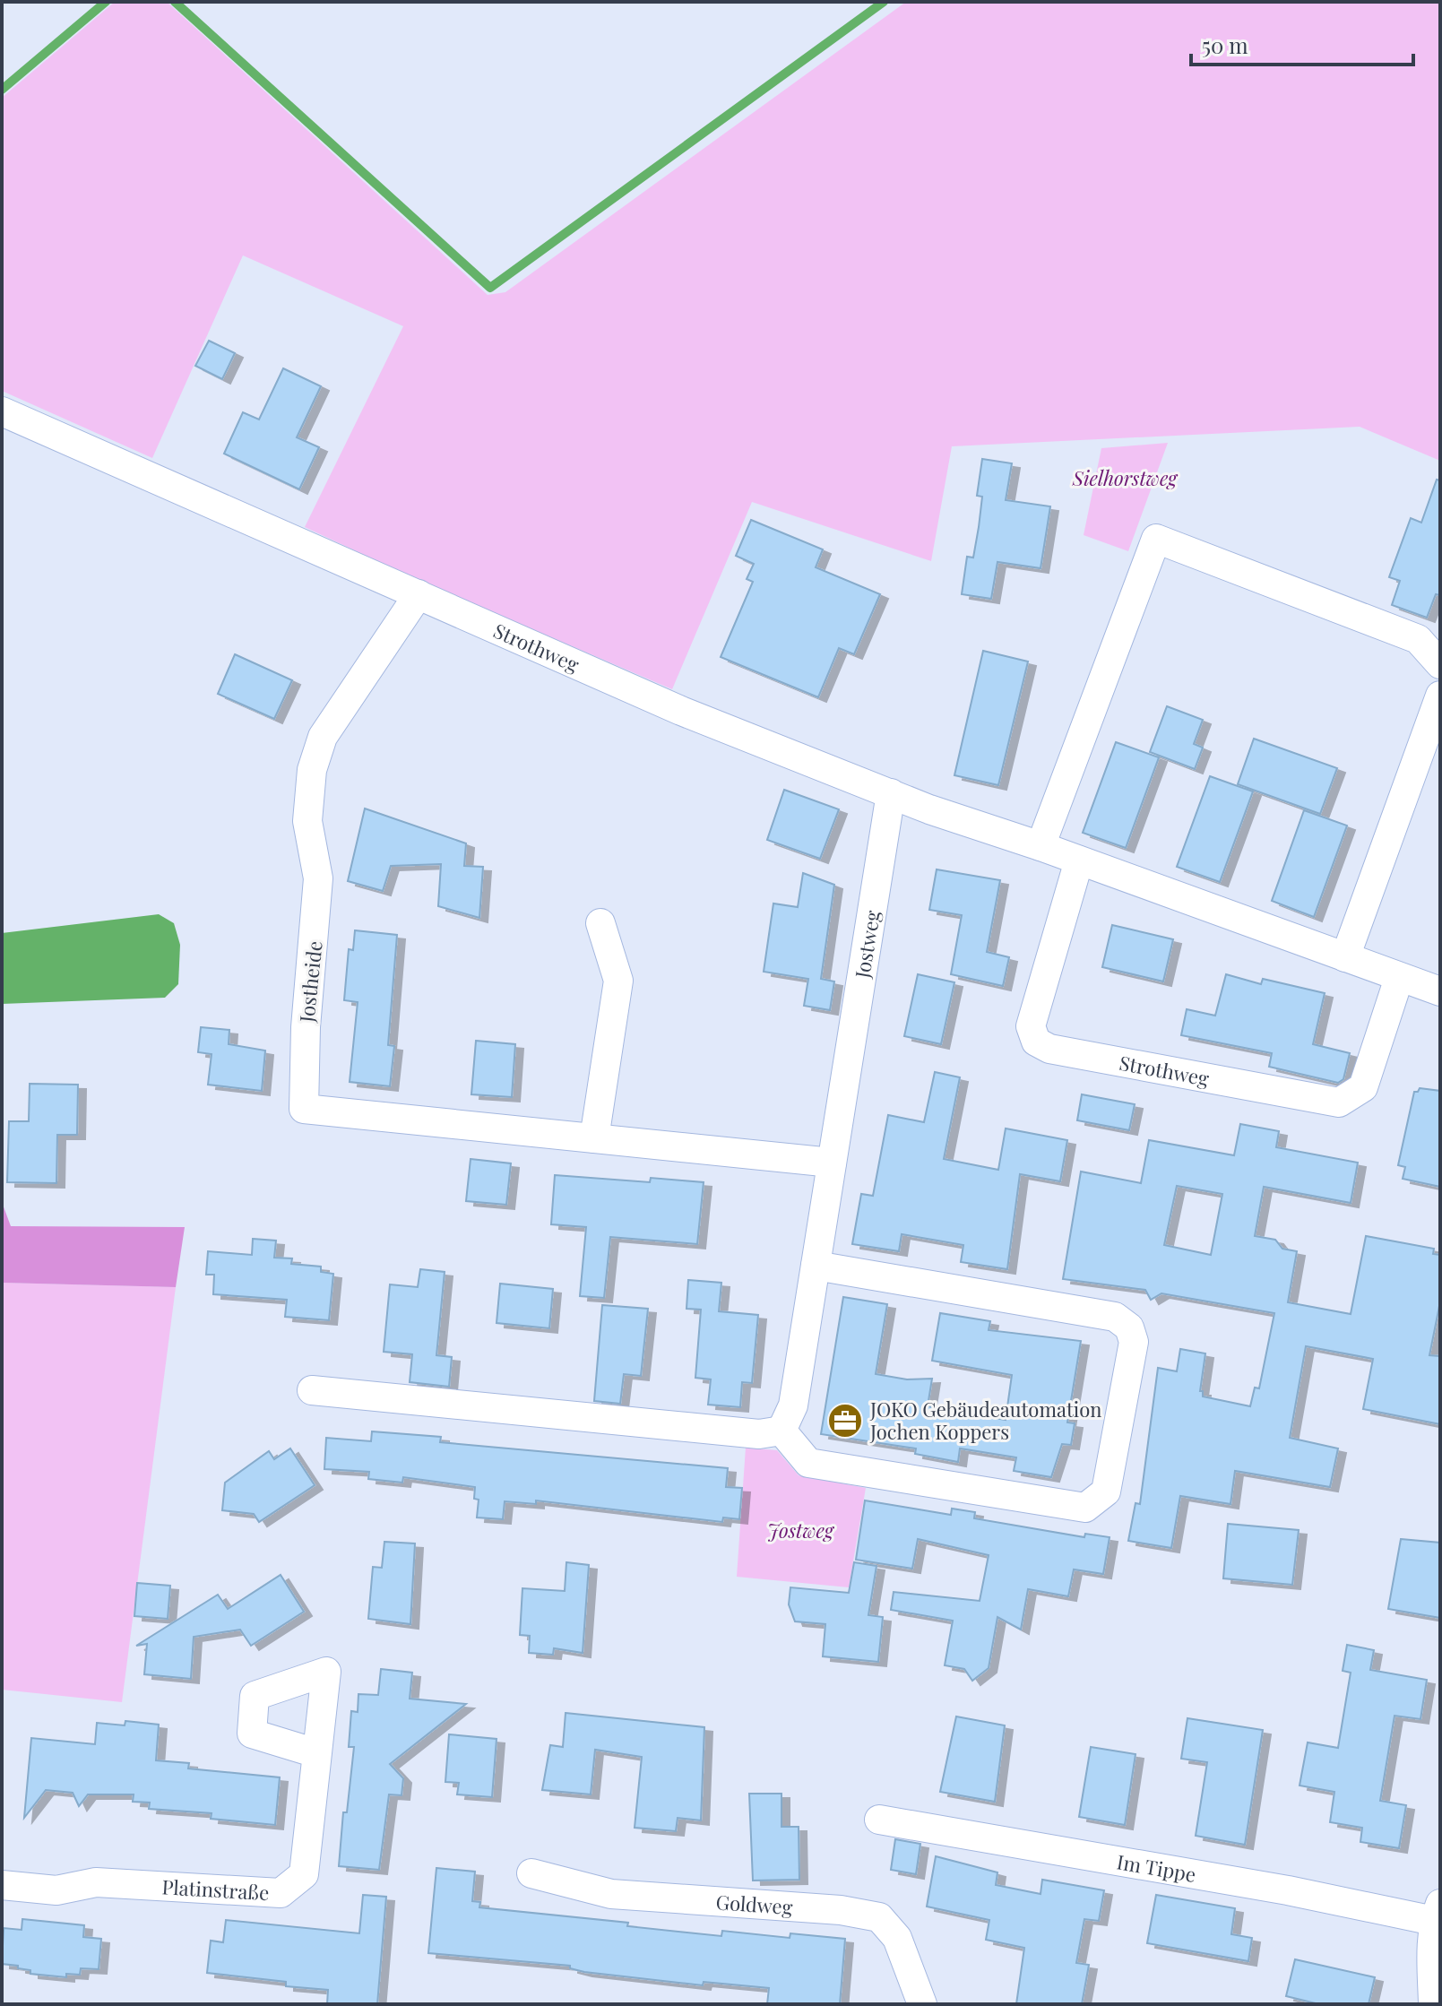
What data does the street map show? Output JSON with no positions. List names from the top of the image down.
{
  "streets": {
    "street": [
      "Strothweg",
      "Jostweg",
      "Jostheide",
      "Im Tippe",
      "Platinstraße",
      "Goldweg"
    ]
  },
  "crossings": [
    ["Strothweg", "Jostweg"],
    ["Strothweg", "Jostheide"],
    ["Jostweg", "Jostheide"]
  ],
  "parks": ["Sielhorstweg", "Jostweg"],
  "places": {
    "office": ["JOKO Gebäudeautomation Jochen Koppers"]
  },
  "scale_bar": "50 m"
}
